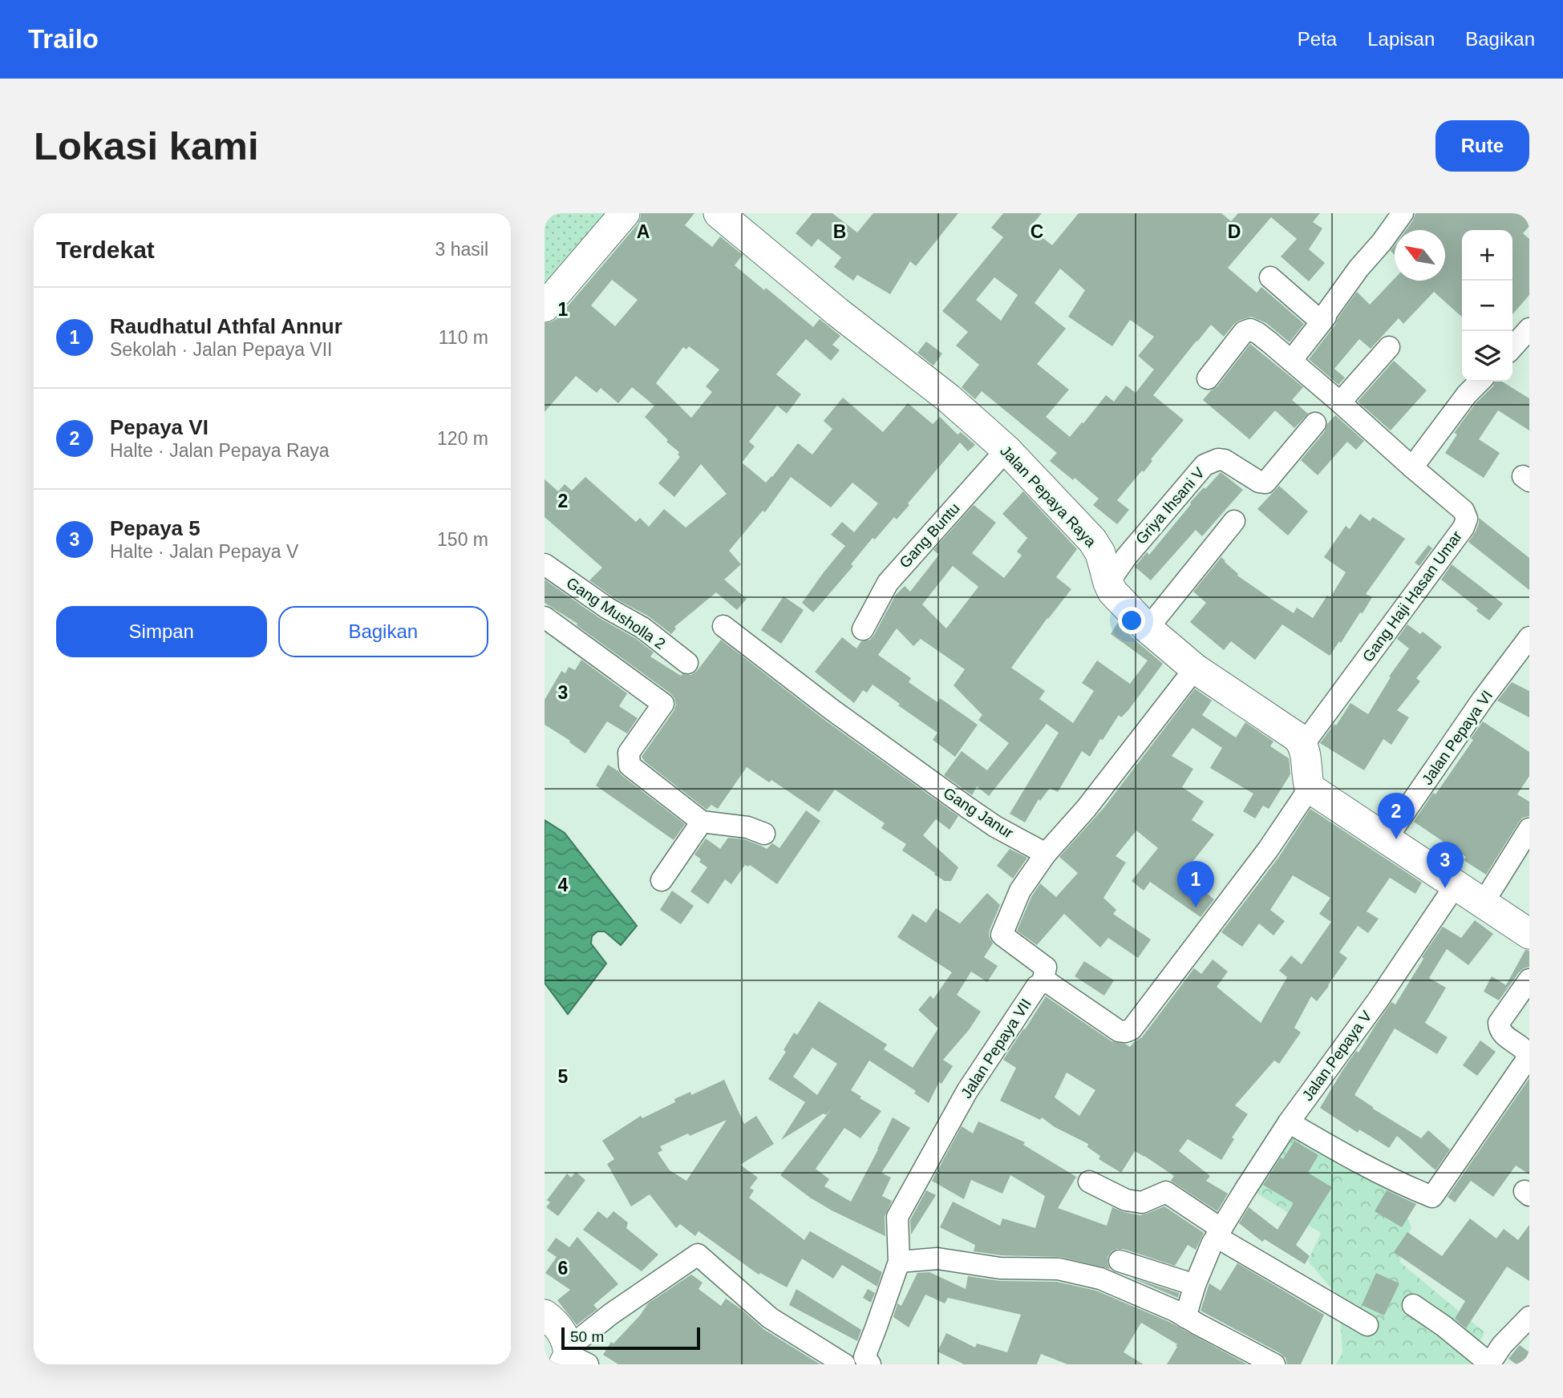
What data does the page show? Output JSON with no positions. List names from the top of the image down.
{
  "streets": {
    "street": [
      "Jalan Pepaya Raya",
      "Griya Ihsani V",
      "Gang Buntu",
      "Gang Haji Hasan Umar",
      "Gang Musholla 2",
      "Jalan Pepaya VI",
      "Gang Janur",
      "Jalan Pepaya VII",
      "Jalan Pepaya V"
    ]
  },
  "crossings": [
    ["Jalan Pepaya Raya", "Griya Ihsani V"],
    ["Jalan Pepaya Raya", "Gang Buntu"],
    ["Jalan Pepaya Raya", "Gang Haji Hasan Umar"]
  ],
  "scale_bar": "50 m",
  "north": "top left",
  "page": {
    "header": "Trailo",
    "nav": ["Peta", "Lapisan", "Bagikan"],
    "buttons": [
      "Rute",
      ["Simpan", "Bagikan"]
    ],
    "title": "Lokasi kami",
    "heading": ["Terdekat", "3 hasil"],
    "map_buttons": ["+", "−"],
    "list": [
      {
        "mark": "1",
        "name": "Raudhatul Athfal Annur",
        "note": "Sekolah · Jalan Pepaya VII",
        "value": "110 m"
      },
      {
        "mark": "2",
        "name": "Pepaya VI",
        "note": "Halte · Jalan Pepaya Raya",
        "value": "120 m"
      },
      {
        "mark": "3",
        "name": "Pepaya 5",
        "note": "Halte · Jalan Pepaya V",
        "value": "150 m"
      }
    ],
    "pins": ["2", "3", "1"],
    "scale": "50 m"
  },
  "grid": {
    "columns": [
      "A",
      "B",
      "C",
      "D"
    ],
    "rows": [
      "1",
      "2",
      "3",
      "4",
      "5",
      "6"
    ]
  }
}
